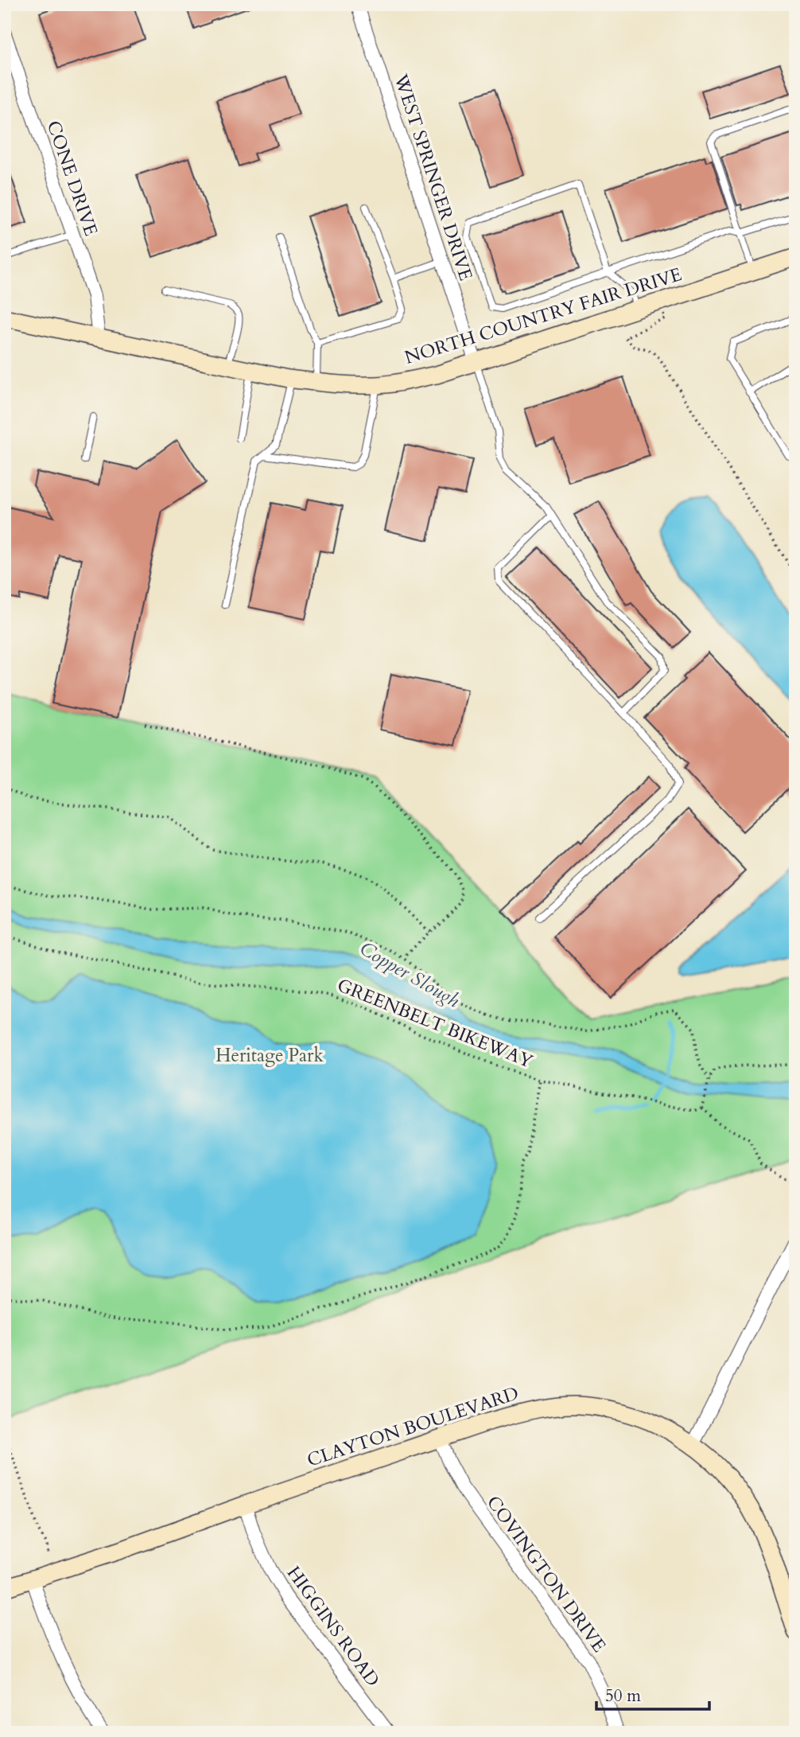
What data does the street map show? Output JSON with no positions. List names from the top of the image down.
{
  "streets": {
    "street": [
      "WEST SPRINGER DRIVE",
      "CONE DRIVE",
      "NORTH COUNTRY FAIR DRIVE",
      "CLAYTON BOULEVARD",
      "COVINGTON DRIVE",
      "HIGGINS ROAD"
    ],
    "path": ["GREENBELT BIKEWAY"]
  },
  "crossings": [
    ["WEST SPRINGER DRIVE", "NORTH COUNTRY FAIR DRIVE"],
    ["CONE DRIVE", "NORTH COUNTRY FAIR DRIVE"],
    ["CLAYTON BOULEVARD", "COVINGTON DRIVE"],
    ["CLAYTON BOULEVARD", "HIGGINS ROAD"]
  ],
  "water": ["Copper Slough"],
  "parks": ["Heritage Park"],
  "scale_bar": "50 m"
}
